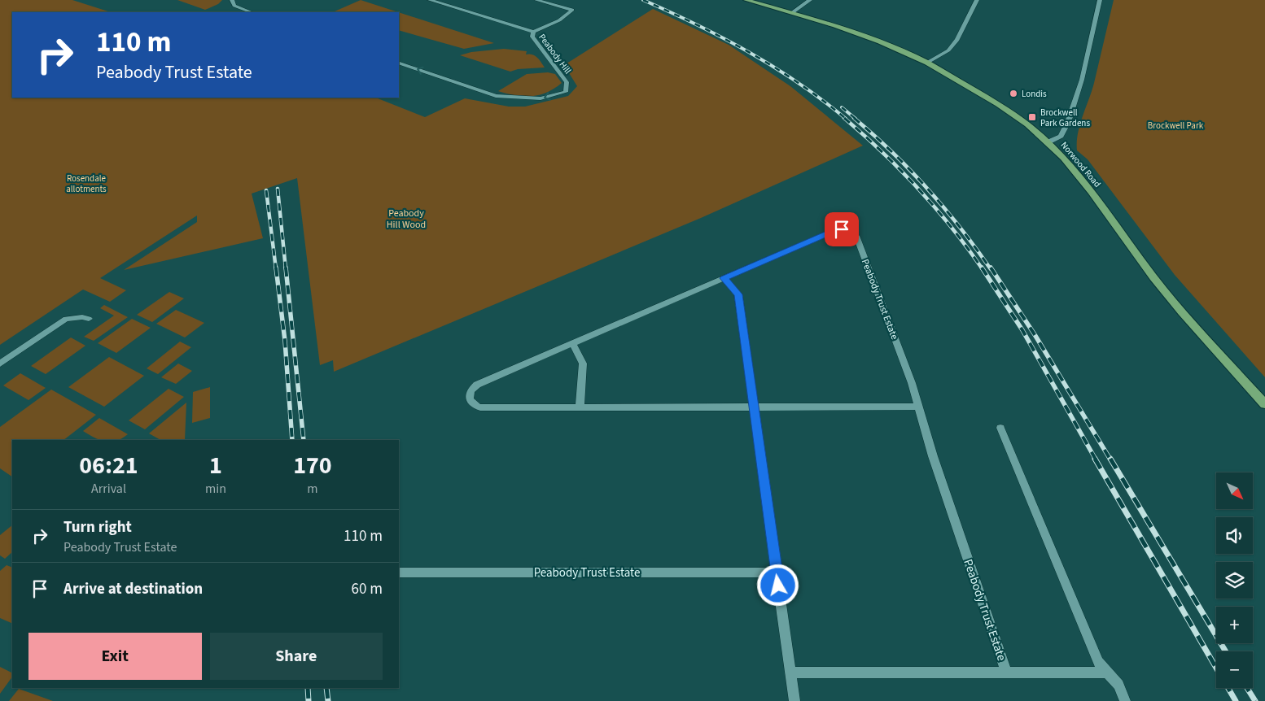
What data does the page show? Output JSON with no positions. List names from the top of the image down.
{
  "streets": {
    "main road": ["Norwood Road"],
    "street": ["Peabody Hill", "Peabody Trust Estate"]
  },
  "parks": ["Brockwell Park", "Rosendale allotments", "Peabody Hill Wood"],
  "places": {
    "other": ["Londis"],
    "transit": ["Brockwell Park Gardens"]
  },
  "north": "bottom right",
  "page": {
    "turn": ["110 m", "Peabody Trust Estate"],
    "eta": [
      "06:21",
      "Arrival",
      "1",
      "min",
      "170",
      "m"
    ],
    "map_buttons": ["+", "−"],
    "list": [
      {
        "name": "Turn right",
        "note": "Peabody Trust Estate",
        "value": "110 m"
      },
      {
        "name": "Arrive at destination",
        "value": "60 m"
      }
    ],
    "buttons": ["Exit", "Share"]
  }
}
